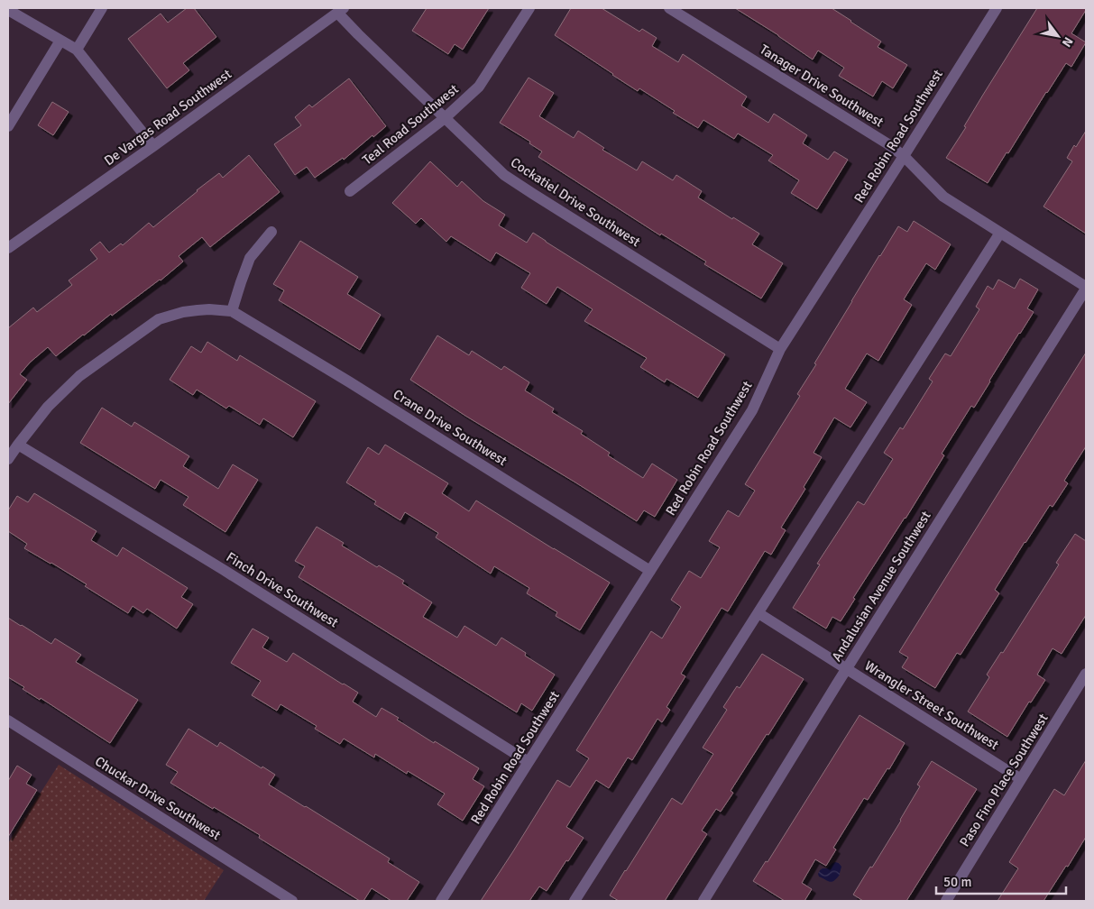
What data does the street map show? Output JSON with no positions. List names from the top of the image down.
{
  "streets": {
    "street": [
      "Tanager Drive Southwest",
      "De Vargas Road Southwest",
      "Teal Road Southwest",
      "Red Robin Road Southwest",
      "Cockatiel Drive Southwest",
      "Crane Drive Southwest",
      "Andalusian Avenue Southwest",
      "Finch Drive Southwest",
      "Wrangler Street Southwest",
      "Paso Fino Place Southwest",
      "Chuckar Drive Southwest"
    ]
  },
  "crossings": [
    ["Tanager Drive Southwest", "Red Robin Road Southwest"],
    ["Tanager Drive Southwest", "Andalusian Avenue Southwest"],
    ["De Vargas Road Southwest", "Cockatiel Drive Southwest"],
    ["Teal Road Southwest", "Cockatiel Drive Southwest"],
    ["Red Robin Road Southwest", "Cockatiel Drive Southwest"],
    ["Red Robin Road Southwest", "Crane Drive Southwest"],
    ["Red Robin Road Southwest", "Finch Drive Southwest"],
    ["Andalusian Avenue Southwest", "Wrangler Street Southwest"],
    ["Wrangler Street Southwest", "Paso Fino Place Southwest"]
  ],
  "scale_bar": "50 m",
  "north": "bottom right"
}
